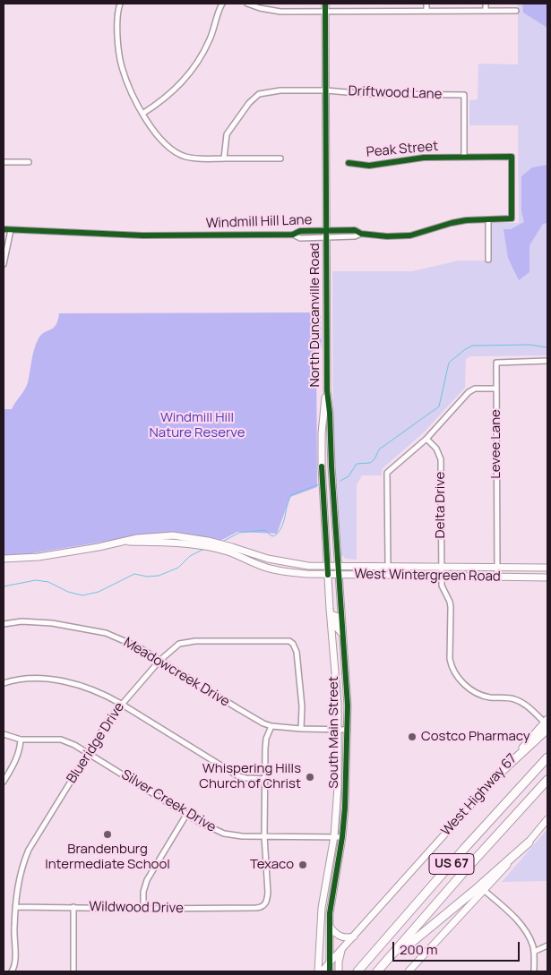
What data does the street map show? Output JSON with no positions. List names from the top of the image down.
{
  "streets": {
    "highway": ["US 67"],
    "street": [
      "Driftwood Lane",
      "Peak Street",
      "Windmill Hill Lane",
      "North Duncanville Road",
      "Levee Lane",
      "Delta Drive",
      "West Wintergreen Road",
      "Meadowcreek Drive",
      "South Main Street",
      "Blueridge Drive",
      "West Highway 67",
      "Silver Creek Drive",
      "Wildwood Drive"
    ]
  },
  "crossings": [
    ["Driftwood Lane", "Peak Street"],
    ["Driftwood Lane", "North Duncanville Road"],
    ["Peak Street", "Windmill Hill Lane"],
    ["Windmill Hill Lane", "North Duncanville Road"],
    ["North Duncanville Road", "South Main Street"],
    ["Levee Lane", "West Wintergreen Road"],
    ["Delta Drive", "West Wintergreen Road"],
    ["West Wintergreen Road", "South Main Street"],
    ["Meadowcreek Drive", "South Main Street"],
    ["Meadowcreek Drive", "Blueridge Drive"],
    ["South Main Street", "West Highway 67"],
    ["South Main Street", "Silver Creek Drive"],
    ["Blueridge Drive", "Silver Creek Drive"],
    ["Blueridge Drive", "Wildwood Drive"],
    ["Silver Creek Drive", "Wildwood Drive"]
  ],
  "parks": ["Windmill Hill Nature Reserve"],
  "places": [
    "Costco Pharmacy",
    "Whispering Hills Church of Christ",
    "Brandenburg Intermediate School",
    "Texaco"
  ],
  "scale_bar": "200 m"
}
